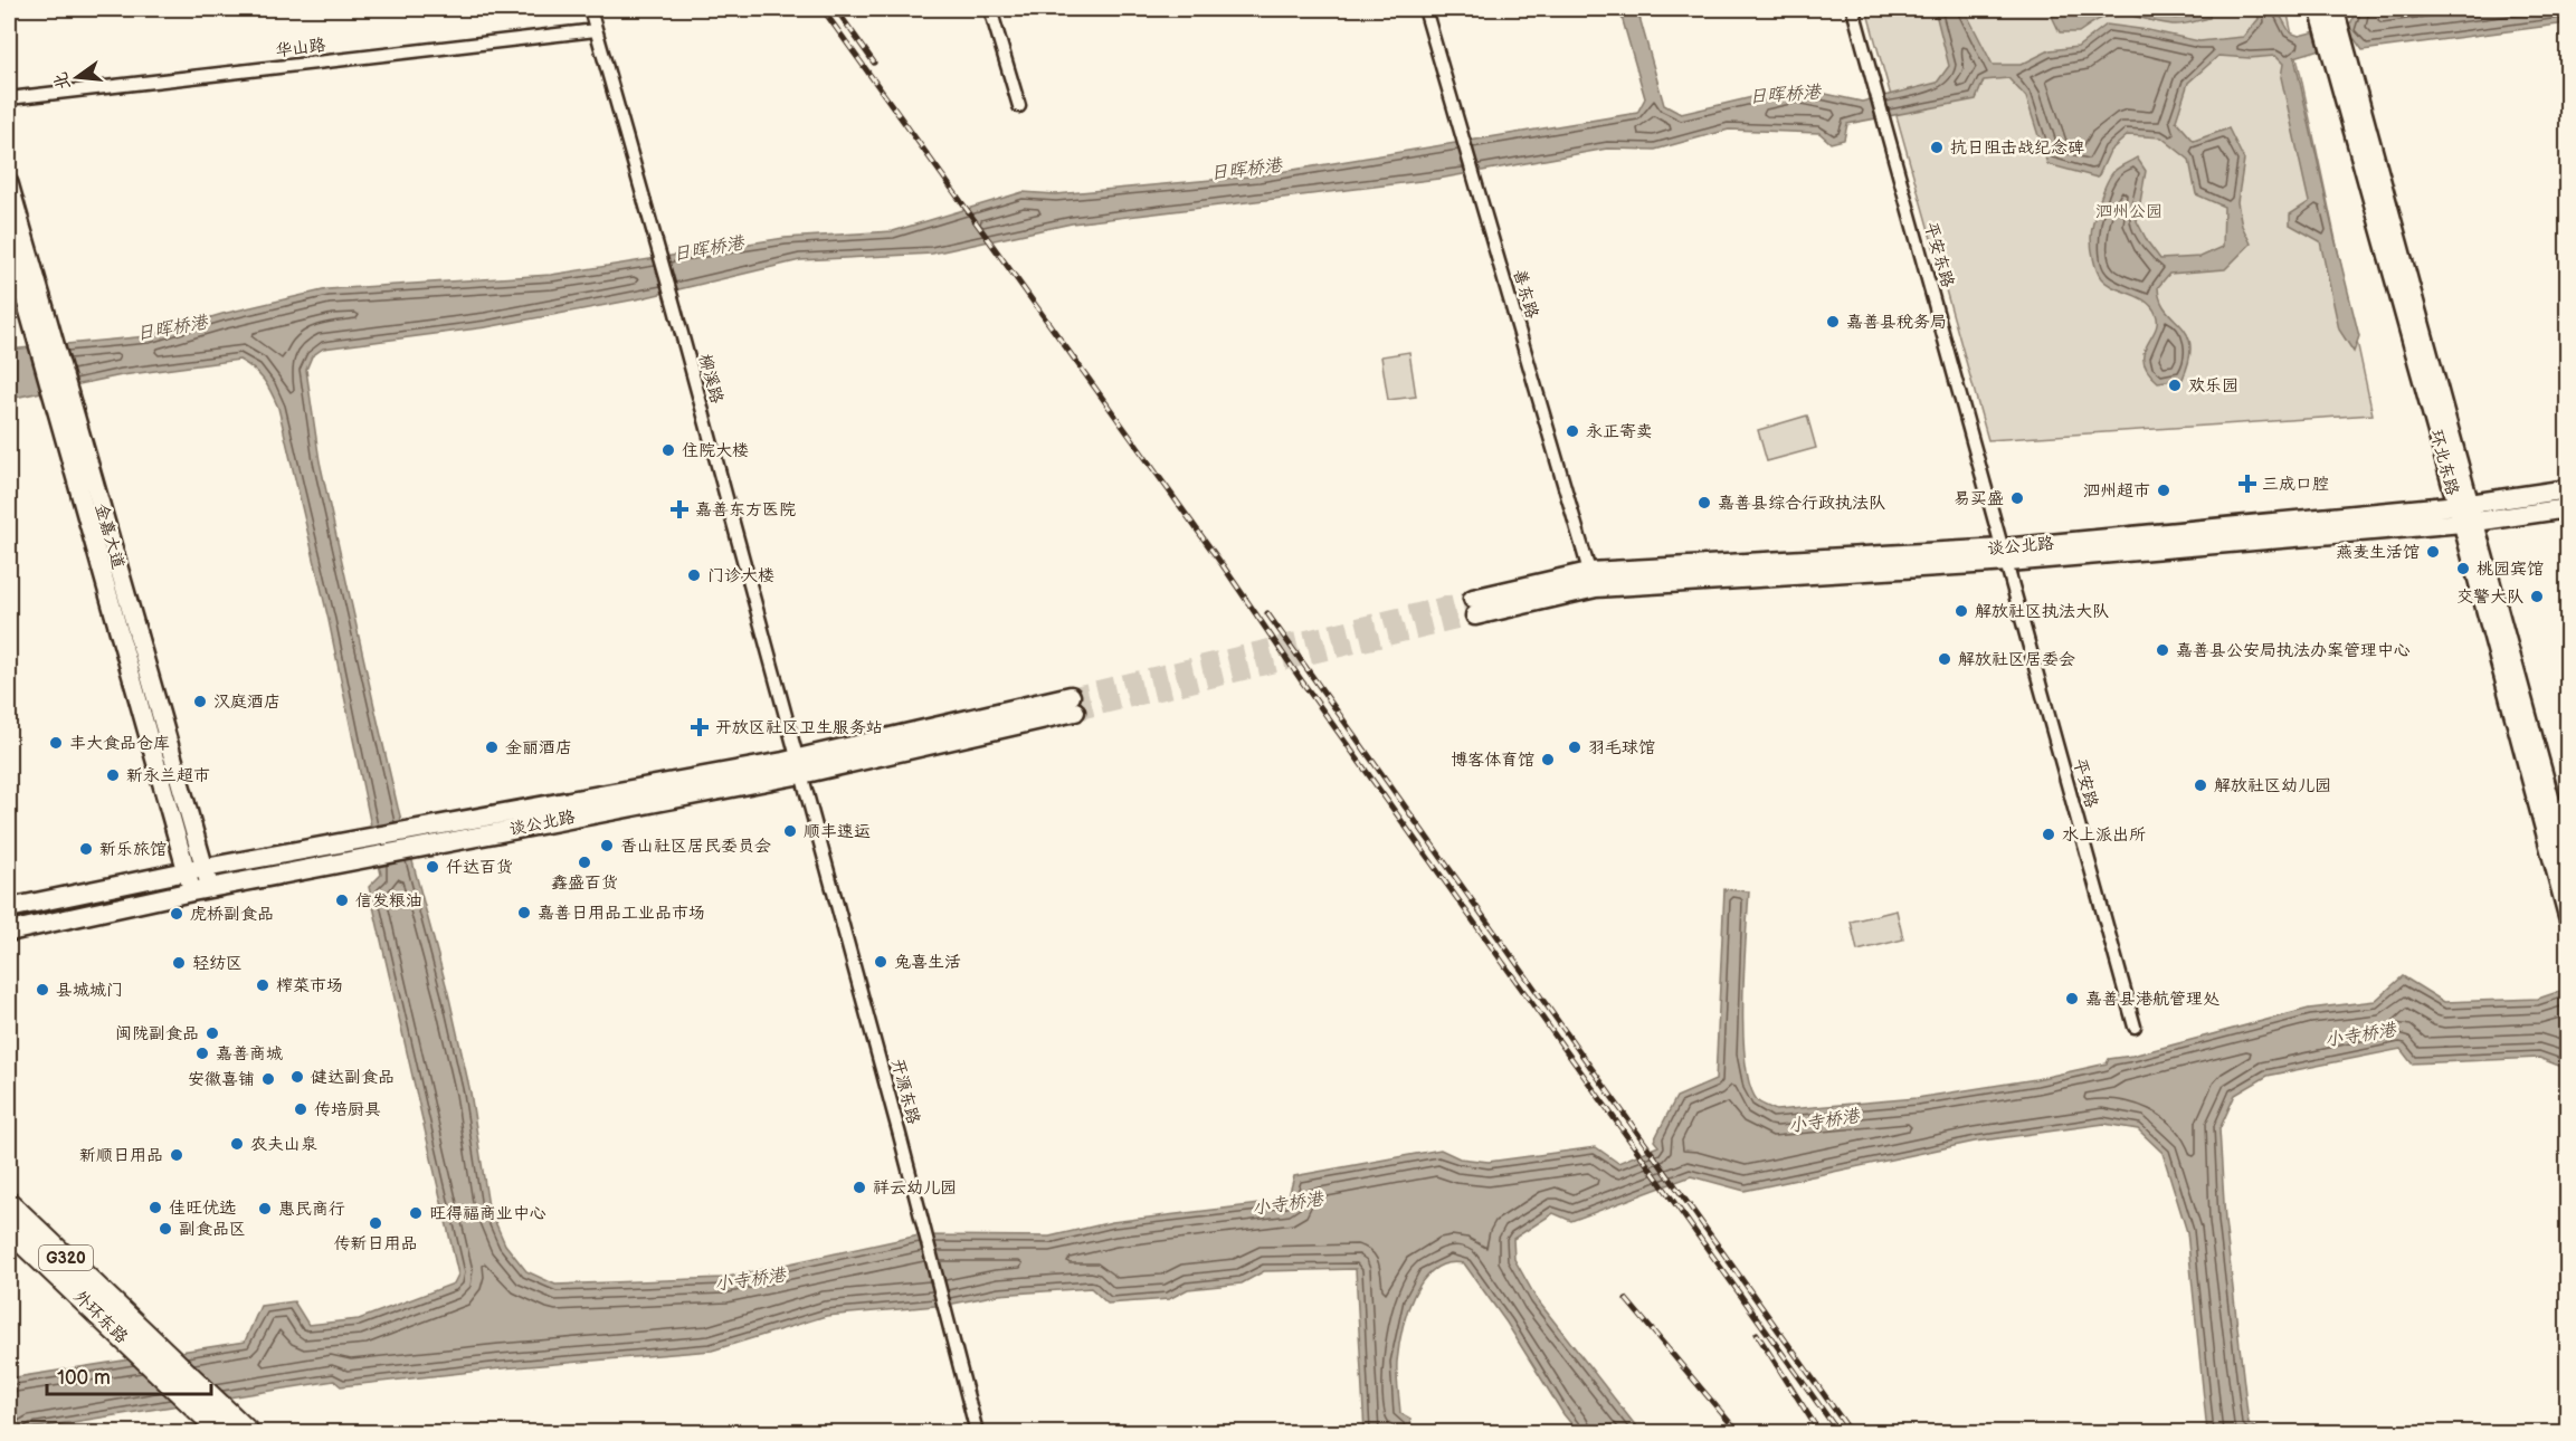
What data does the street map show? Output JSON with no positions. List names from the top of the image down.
{
  "streets": {
    "highway": ["G320", "外环东路"],
    "main road": ["谈公北路"],
    "street": [
      "华山路",
      "平安东路",
      "善东路",
      "柳溪路",
      "环北东路",
      "金嘉大道",
      "平安路",
      "开源东路"
    ]
  },
  "crossings": [
    ["华山路", "柳溪路"],
    ["平安东路", "谈公北路"],
    ["平安东路", "平安路"],
    ["善东路", "谈公北路"],
    ["柳溪路", "谈公北路"],
    ["柳溪路", "开源东路"],
    ["环北东路", "谈公北路"],
    ["金嘉大道", "谈公北路"],
    ["谈公北路", "平安路"],
    ["谈公北路", "开源东路"]
  ],
  "water": ["日晖桥港", "小寺桥港"],
  "parks": ["泗州公园"],
  "places": {
    "other": [
      "抗日阻击战纪念碑",
      "嘉善县税务局",
      "欢乐园",
      "永正寄卖",
      "住院大楼",
      "泗州超市",
      "易买盛",
      "嘉善县综合行政执法队",
      "燕麦生活馆",
      "桃园宾馆",
      "门诊大楼",
      "交警大队",
      "解放社区执法大队",
      "嘉善县公安局执法办案管理中心",
      "解放社区居委会",
      "汉庭酒店",
      "丰大食品仓库",
      "金丽酒店",
      "羽毛球馆",
      "博客体育馆",
      "新永兰超市",
      "解放社区幼儿园",
      "顺丰速运",
      "水上派出所",
      "香山社区居民委员会",
      "新乐旅馆",
      "鑫盛百货",
      "仟达百货",
      "信发粮油",
      "嘉善日用品工业品市场",
      "虎桥副食品",
      "兔喜生活",
      "轻纺区",
      "榨菜市场",
      "县城城门",
      "嘉善县港航管理处",
      "闽陇副食品",
      "嘉善商城",
      "健达副食品",
      "安徽喜铺",
      "传培厨具",
      "农夫山泉",
      "新顺日用品",
      "祥云幼儿园",
      "佳旺优选",
      "惠民商行",
      "旺得福商业中心",
      "传新日用品",
      "副食品区"
    ],
    "health": ["三成口腔", "嘉善东方医院", "开放区社区卫生服务站"]
  },
  "scale_bar": "100 m",
  "north": "left"
}
